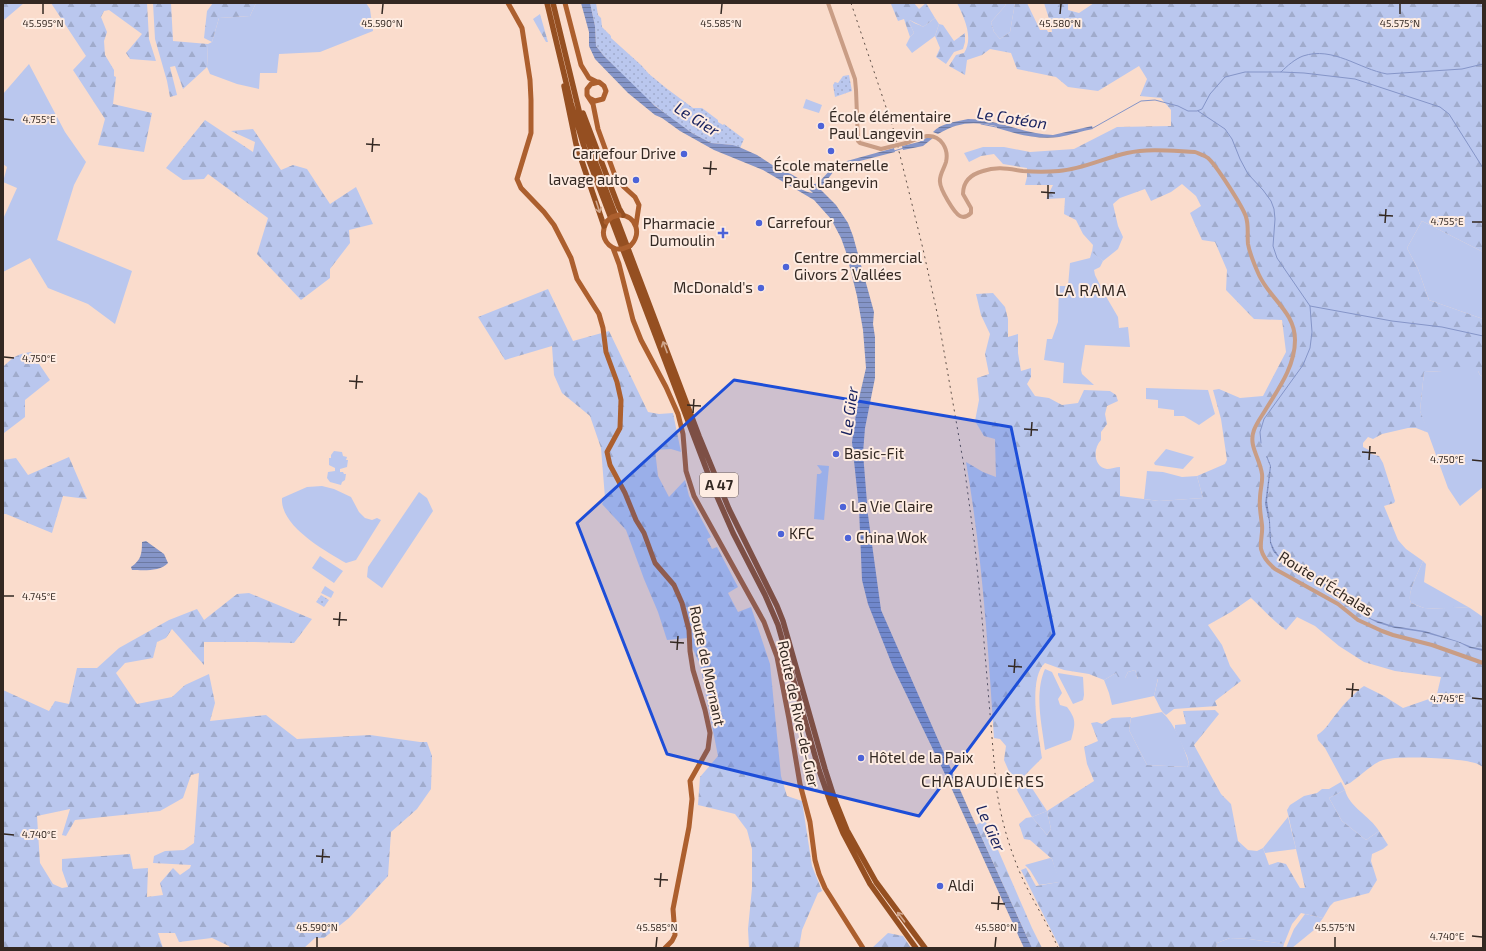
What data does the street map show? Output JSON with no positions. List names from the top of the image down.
{
  "streets": {
    "highway": ["A 47"],
    "main road": ["Route de Mornant", "Route de Rive-de-Gier"],
    "street": ["Route d'Échalas"]
  },
  "districts": ["LA RAMA", "CHABAUDIÈRES"],
  "water": ["Le Cotéon", "Le Gier"],
  "places": {
    "other": [
      "École élémentaire Paul Langevin",
      "École maternelle Paul Langevin",
      "Carrefour Drive",
      "lavage auto",
      "Carrefour",
      "Centre commercial Givors 2 Vallées",
      "McDonald's",
      "Basic-Fit",
      "La Vie Claire",
      "KFC",
      "China Wok",
      "Hôtel de la Paix",
      "Aldi"
    ],
    "health": ["Pharmacie Dumoulin"]
  },
  "coordinates": [
    "45.595°N",
    "45.590°N",
    "45.585°N",
    "45.580°N",
    "45.575°N",
    "4.755°E",
    "4.750°E",
    "4.745°E",
    "4.740°E"
  ]
}
